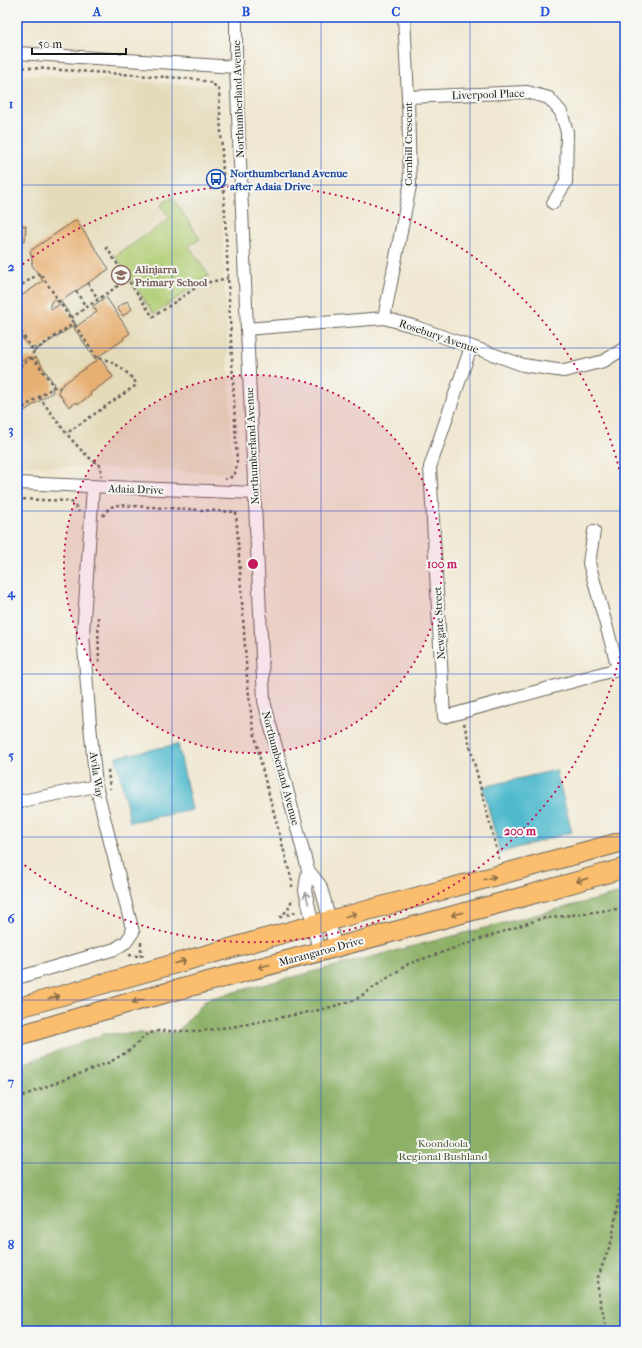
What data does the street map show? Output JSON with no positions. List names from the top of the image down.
{
  "streets": {
    "main road": ["Marangaroo Drive"],
    "street": [
      "Liverpool Place",
      "Northumberland Avenue",
      "Cornhill Crescent",
      "Rosebury Avenue",
      "Adaia Drive",
      "Newgate Street",
      "Avila Way"
    ]
  },
  "crossings": [
    ["Liverpool Place", "Cornhill Crescent"],
    ["Northumberland Avenue", "Rosebury Avenue"],
    ["Northumberland Avenue", "Adaia Drive"],
    ["Northumberland Avenue", "Marangaroo Drive"],
    ["Cornhill Crescent", "Rosebury Avenue"],
    ["Rosebury Avenue", "Newgate Street"],
    ["Adaia Drive", "Avila Way"]
  ],
  "parks": ["Koondoola Regional Bushland"],
  "places": {
    "bus stop": ["Northumberland Avenue after Adaia Drive"],
    "school or university": ["Alinjarra Primary School"]
  },
  "scale_bar": "50 m",
  "grid": {
    "columns": [
      "A",
      "B",
      "C",
      "D"
    ],
    "rows": [
      "1",
      "2",
      "3",
      "4",
      "5",
      "6",
      "7",
      "8"
    ]
  },
  "rings": ["100 m", "200 m"]
}
